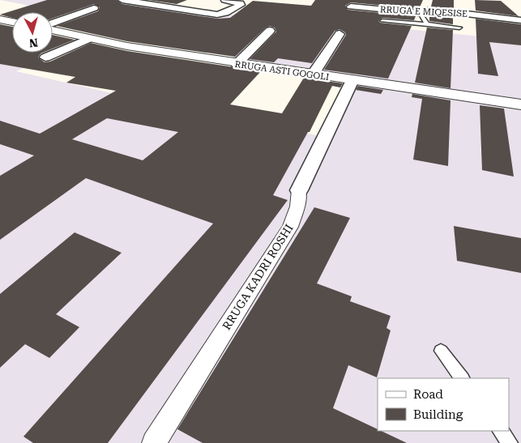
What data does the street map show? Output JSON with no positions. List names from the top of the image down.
{
  "streets": {
    "street": ["RRUGA E MIQESISE", "RRUGA ASTI GOGOLI", "RRUGA KADRI ROSHI"]
  },
  "crossings": [
    ["RRUGA ASTI GOGOLI", "RRUGA KADRI ROSHI"]
  ],
  "legend": ["Road", "Building"],
  "north": "bottom"
}
